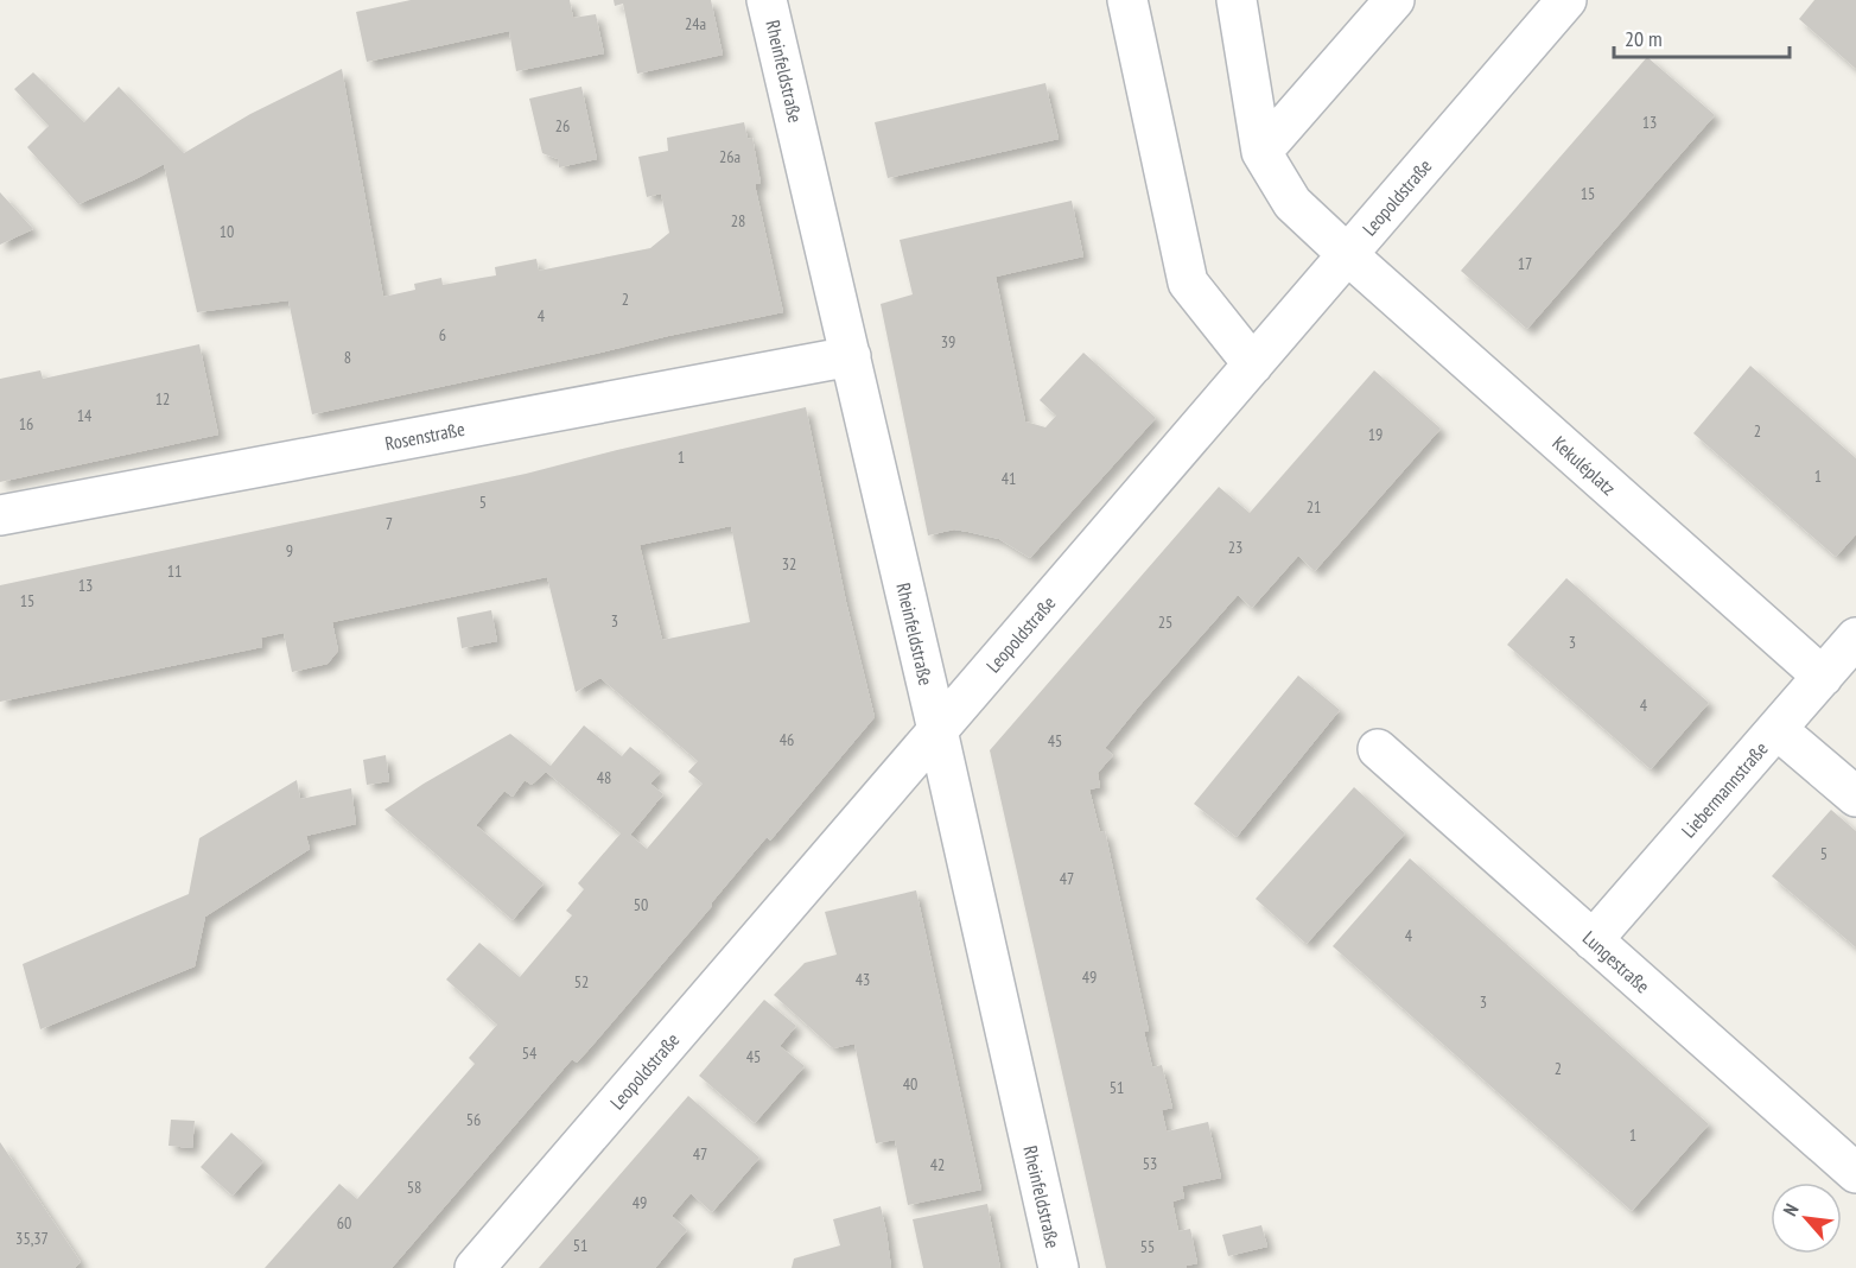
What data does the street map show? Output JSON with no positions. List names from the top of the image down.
{
  "streets": {
    "street": [
      "Rheinfeldstraße",
      "Leopoldstraße",
      "Rosenstraße",
      "Kekuléplatz",
      "Liebermannstraße",
      "Lungestraße"
    ]
  },
  "crossings": [
    ["Rheinfeldstraße", "Leopoldstraße"],
    ["Rheinfeldstraße", "Rosenstraße"],
    ["Leopoldstraße", "Kekuléplatz"],
    ["Kekuléplatz", "Liebermannstraße"],
    ["Liebermannstraße", "Lungestraße"]
  ],
  "house_numbers": [
    "24a",
    "13",
    "26",
    "26a",
    "15",
    "28",
    "10",
    "17",
    "2",
    "4",
    "6",
    "39",
    "8",
    "12",
    "14",
    "16",
    "2",
    "19",
    "1",
    "1",
    "41",
    "5",
    "21",
    "7",
    "23",
    "9",
    "32",
    "11",
    "13",
    "15",
    "3",
    "25",
    "3",
    "4",
    "46",
    "45",
    "48",
    "5",
    "47",
    "50",
    "4",
    "49",
    "43",
    "52",
    "3",
    "54",
    "45",
    "2",
    "40",
    "51",
    "56",
    "1",
    "47",
    "53",
    "42",
    "58",
    "49",
    "60",
    "35,37",
    "51",
    "55"
  ],
  "scale_bar": "20 m",
  "north": "top left"
}
